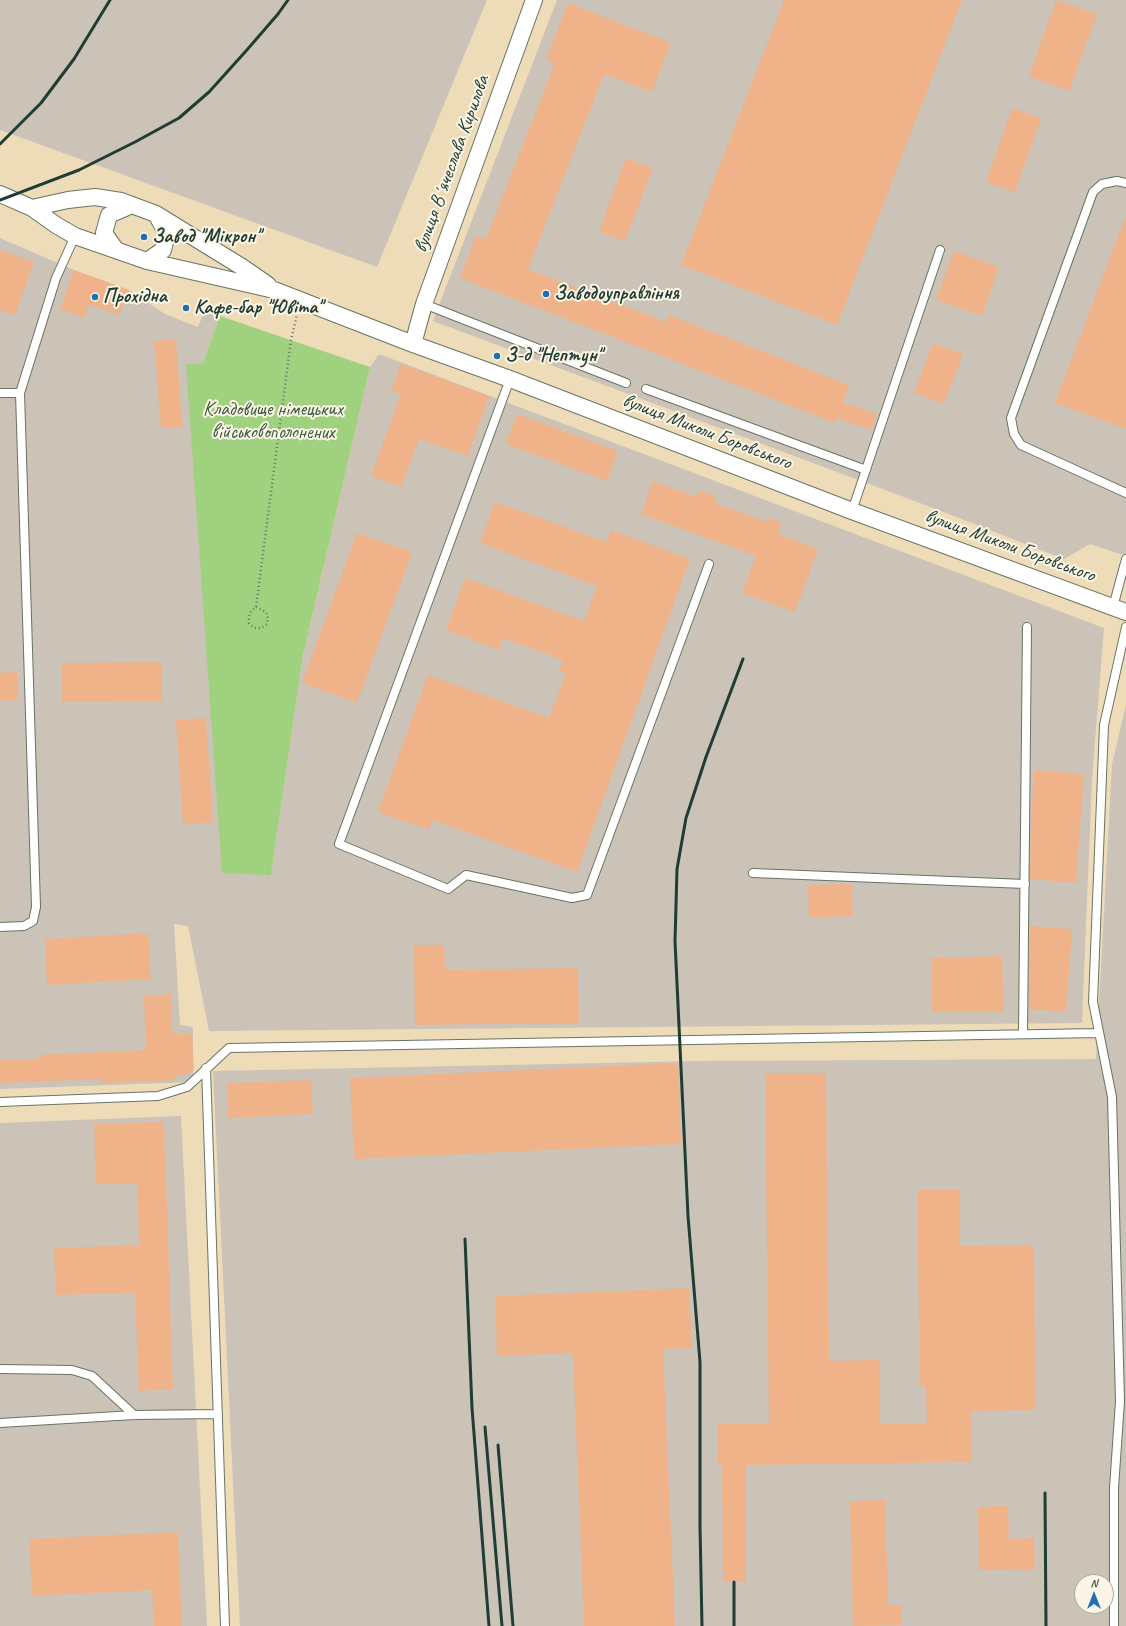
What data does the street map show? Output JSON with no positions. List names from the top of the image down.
{
  "streets": {
    "street": ["вулиця Вʼячеслава Кирилова", "вулиця Миколи Боровського"]
  },
  "crossings": [
    ["вулиця Вʼячеслава Кирилова", "вулиця Миколи Боровського"]
  ],
  "parks": ["Кладовище німецьких військовополонених"],
  "places": [
    "Завод \"Мікрон\"",
    "Заводоуправління",
    "Прохідна",
    "Кафе-бар \"Ювіта\"",
    "З-д \"Нептун\""
  ],
  "north": "top"
}
